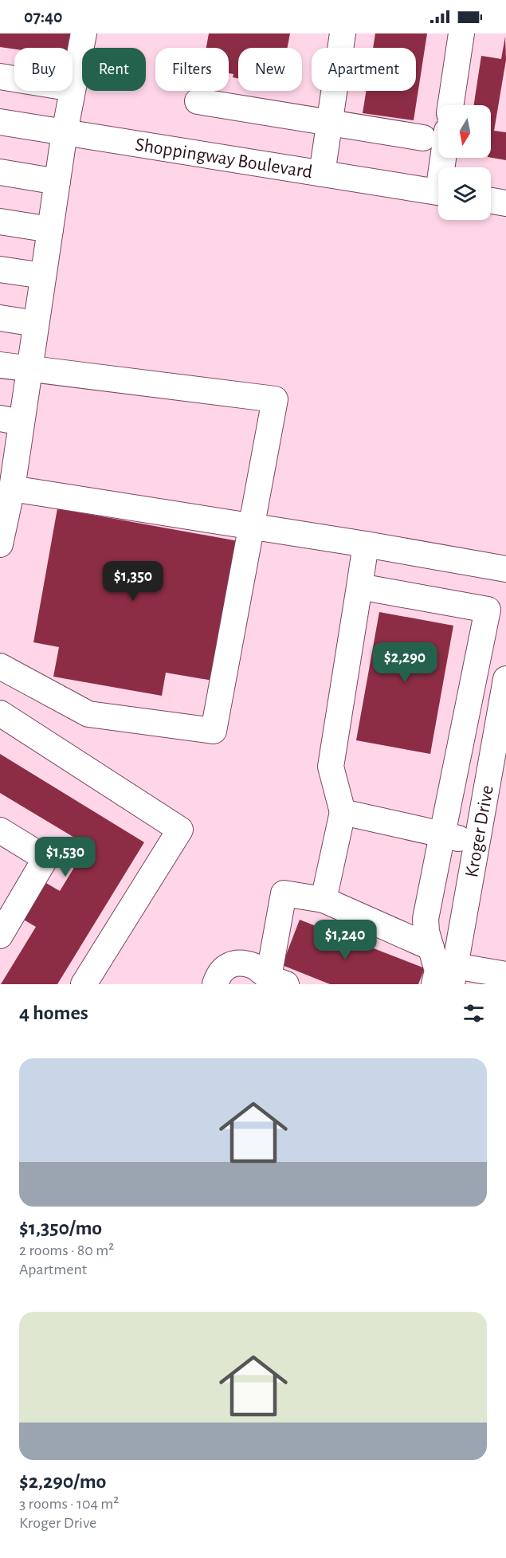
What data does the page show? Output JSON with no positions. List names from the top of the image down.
{
  "streets": {
    "street": ["Shoppingway Boulevard", "Kroger Drive"]
  },
  "north": "bottom",
  "page": {
    "status": "07:40",
    "chip": [
      "Buy",
      "Rent",
      "Filters",
      "New",
      "Apartment"
    ],
    "price": [
      "$1,350",
      "$2,290",
      "$1,530",
      "$1,240"
    ],
    "heading": "4 homes",
    "list": [
      {
        "name": "$1,350/mo",
        "note": "2 rooms · 80 m² · Apartment"
      },
      {
        "name": "$2,290/mo",
        "note": "3 rooms · 104 m² · Kroger Drive"
      }
    ]
  }
}
